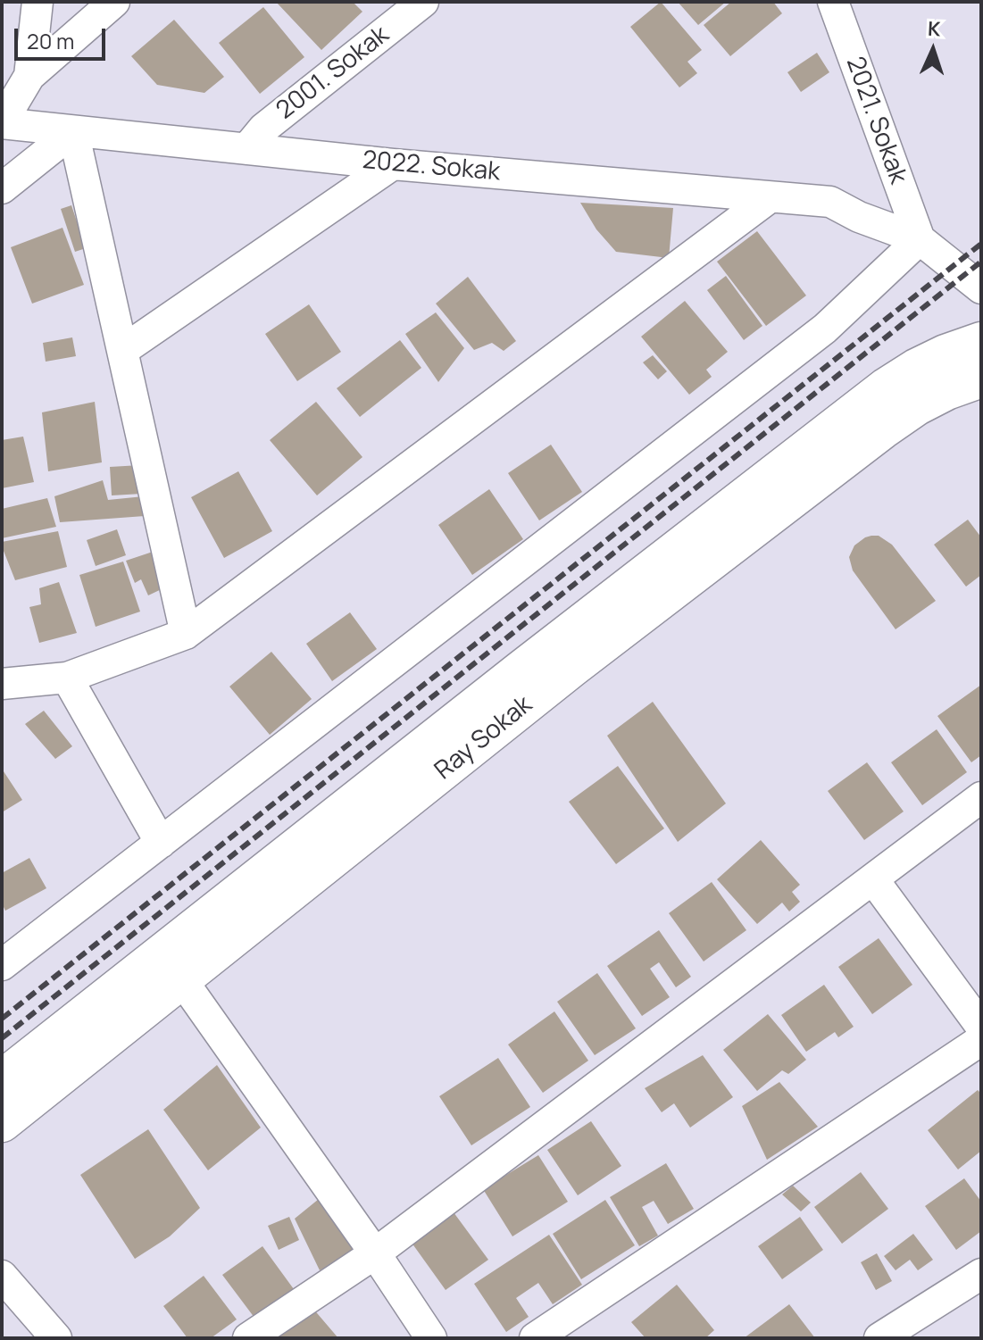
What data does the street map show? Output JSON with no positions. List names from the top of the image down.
{
  "streets": {
    "street": [
      "2001. Sokak",
      "2021. Sokak",
      "2022. Sokak",
      "Ray Sokak"
    ]
  },
  "crossings": [
    ["2001. Sokak", "2022. Sokak"],
    ["2021. Sokak", "2022. Sokak"]
  ],
  "scale_bar": "20 m",
  "north": "top"
}
